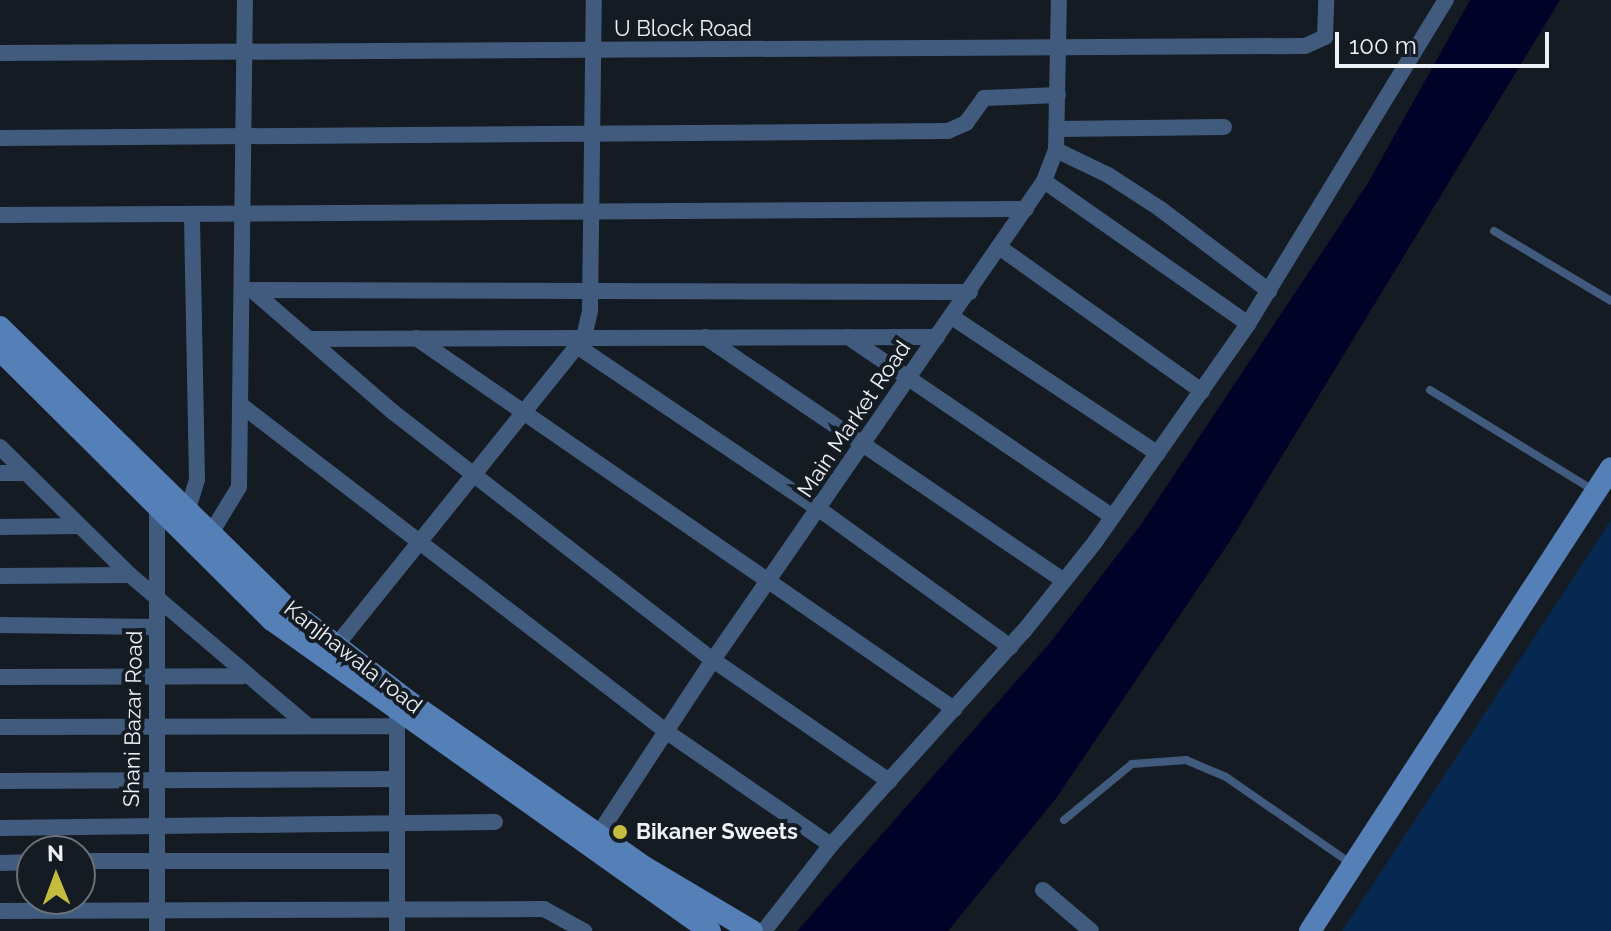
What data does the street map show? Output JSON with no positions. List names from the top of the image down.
{
  "streets": {
    "main road": ["Kanjhawala road"],
    "street": ["U Block Road", "Main Market Road", "Shani Bazar Road"]
  },
  "crossings": [
    ["U Block Road", "Main Market Road"],
    ["Main Market Road", "Kanjhawala road"],
    ["Kanjhawala road", "Shani Bazar Road"]
  ],
  "places": ["Bikaner Sweets"],
  "scale_bar": "100 m",
  "north": "top"
}
